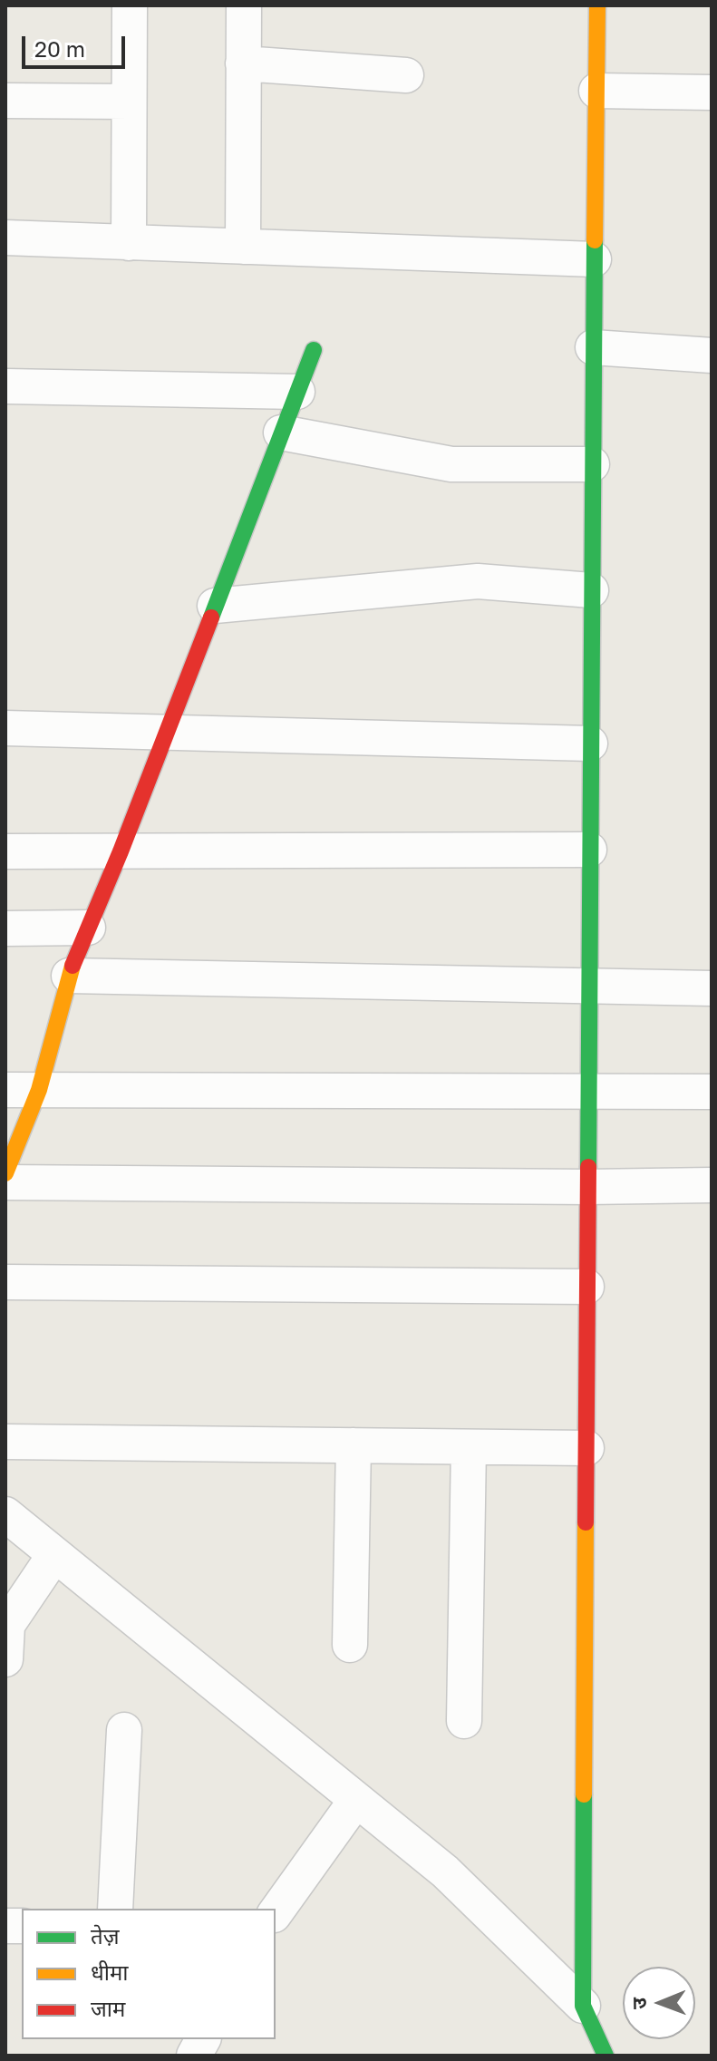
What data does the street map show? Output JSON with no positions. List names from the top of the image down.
{
  "legend": ["तेज़", "धीमा", "जाम"],
  "scale_bar": "20 m",
  "north": "left"
}
